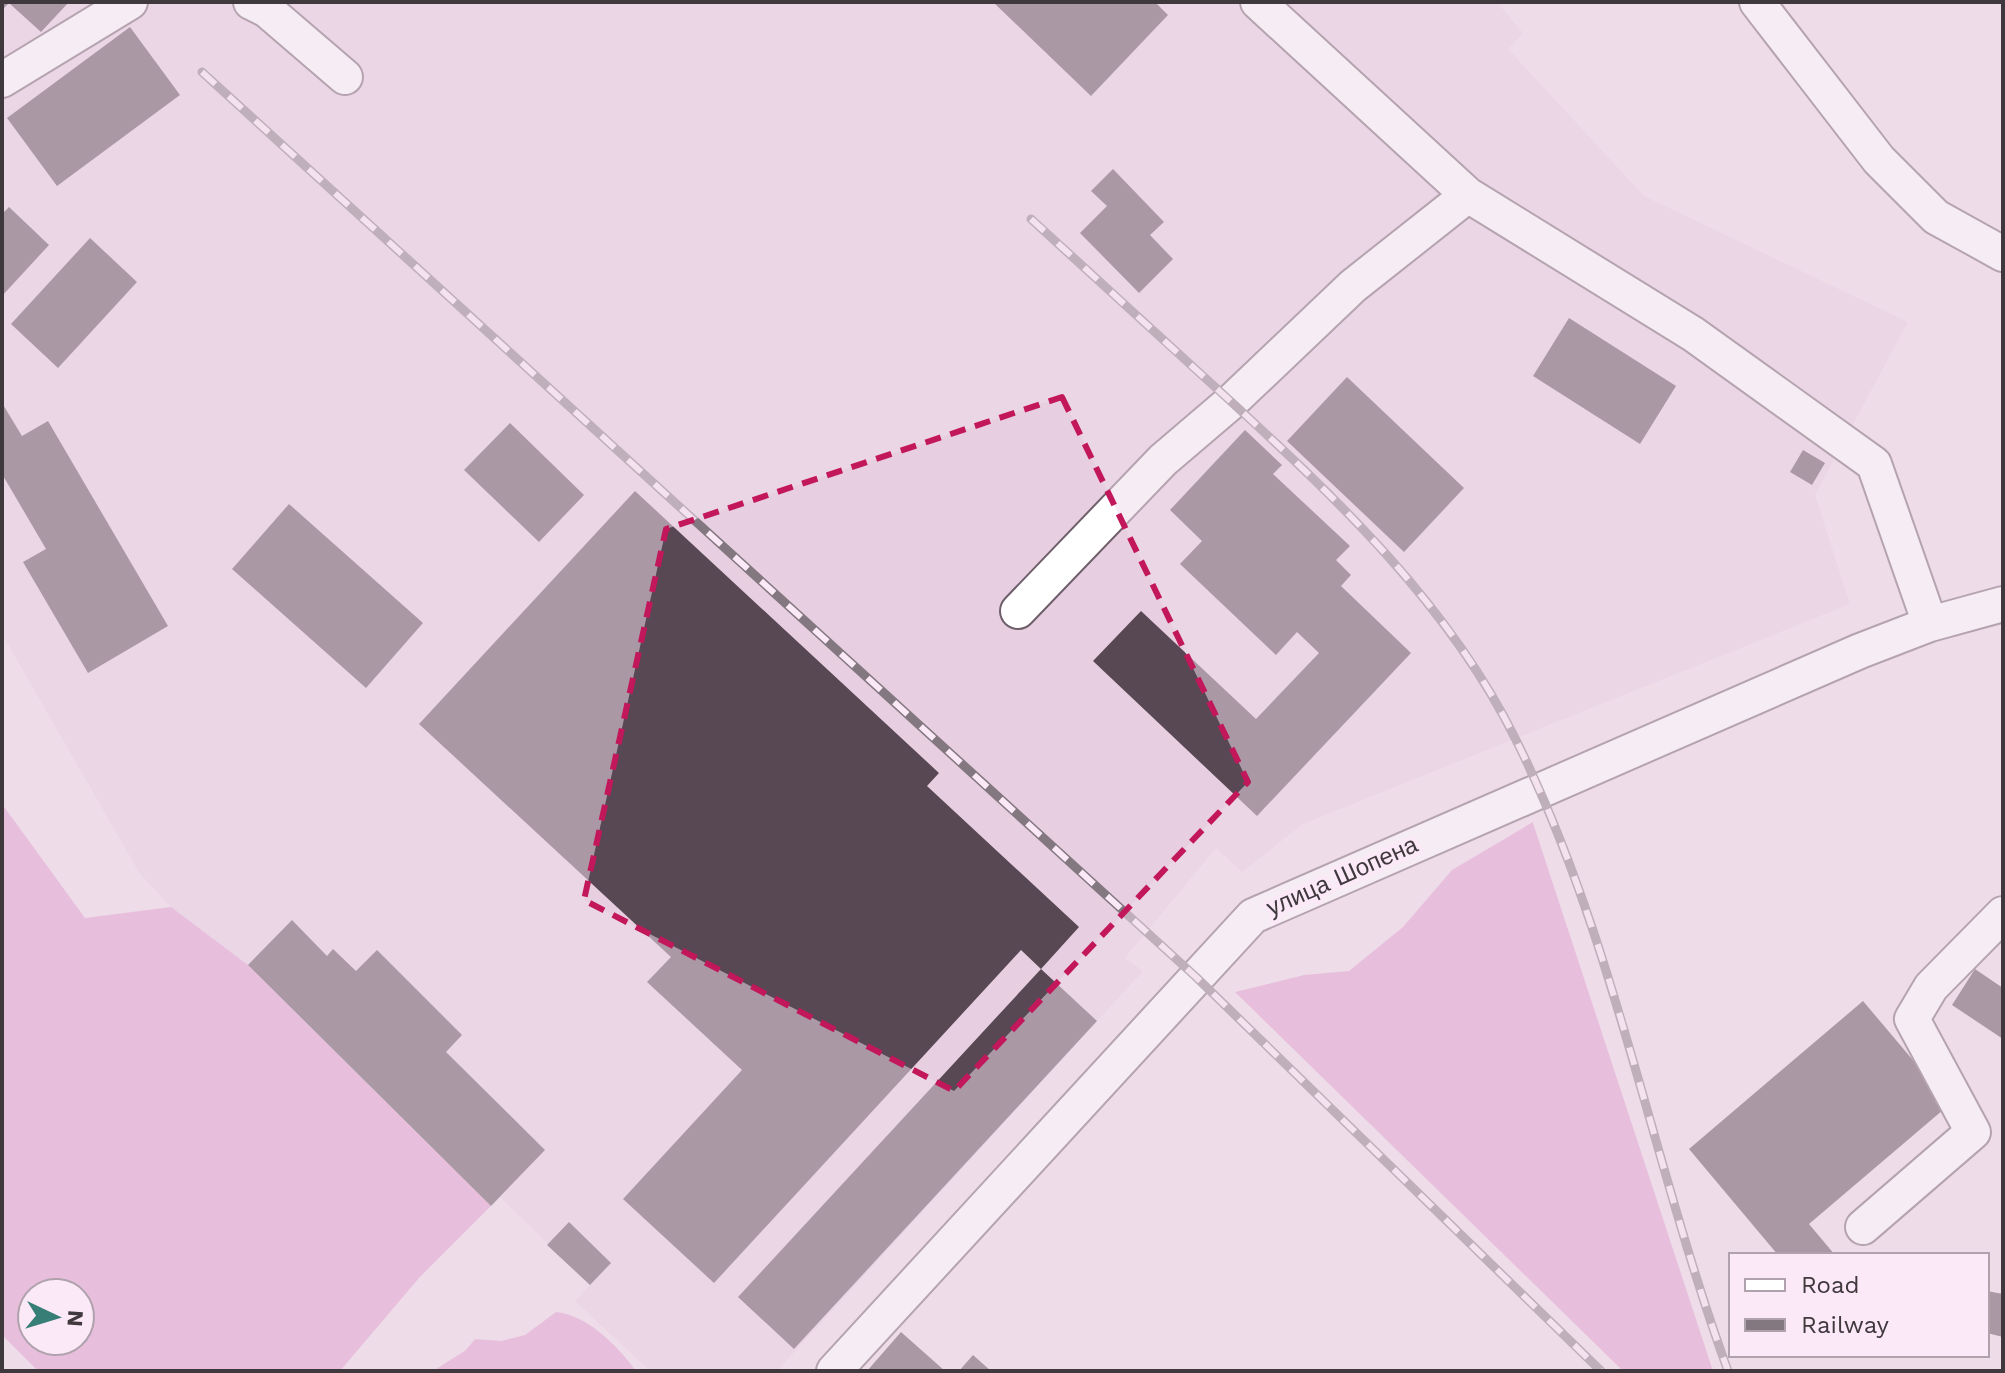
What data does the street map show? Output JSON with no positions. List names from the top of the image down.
{
  "streets": {
    "street": ["улица Шопена"]
  },
  "legend": ["Road", "Railway"],
  "north": "right"
}
